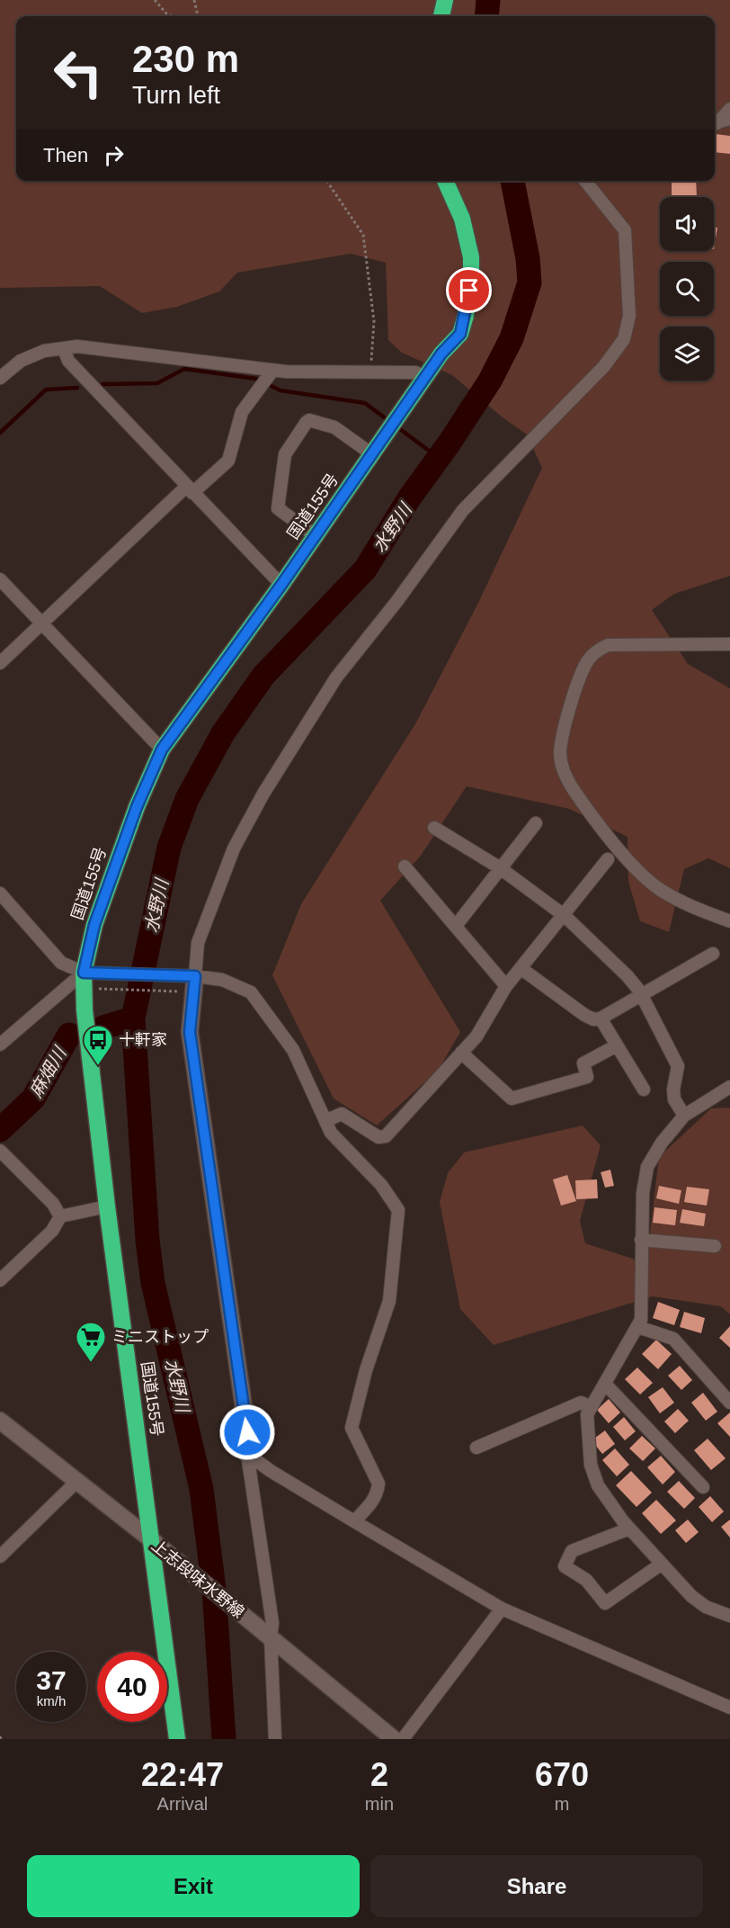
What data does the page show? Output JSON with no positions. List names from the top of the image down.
{
  "streets": {
    "highway": ["国道155号"],
    "street": ["上志段味水野線"]
  },
  "crossings": [
    ["国道155号", "上志段味水野線"]
  ],
  "water": ["水野川", "麻畑川"],
  "places": {
    "bus stop": ["十軒家"],
    "supermarket": ["ミニストップ"]
  },
  "page": {
    "turn": ["230 m", "Turn left"],
    "then": "Then",
    "speed": "37 km/h",
    "limit": "40",
    "eta": [
      "22:47",
      "Arrival",
      "2",
      "min",
      "670",
      "m"
    ],
    "buttons": ["Exit", "Share"]
  }
}
